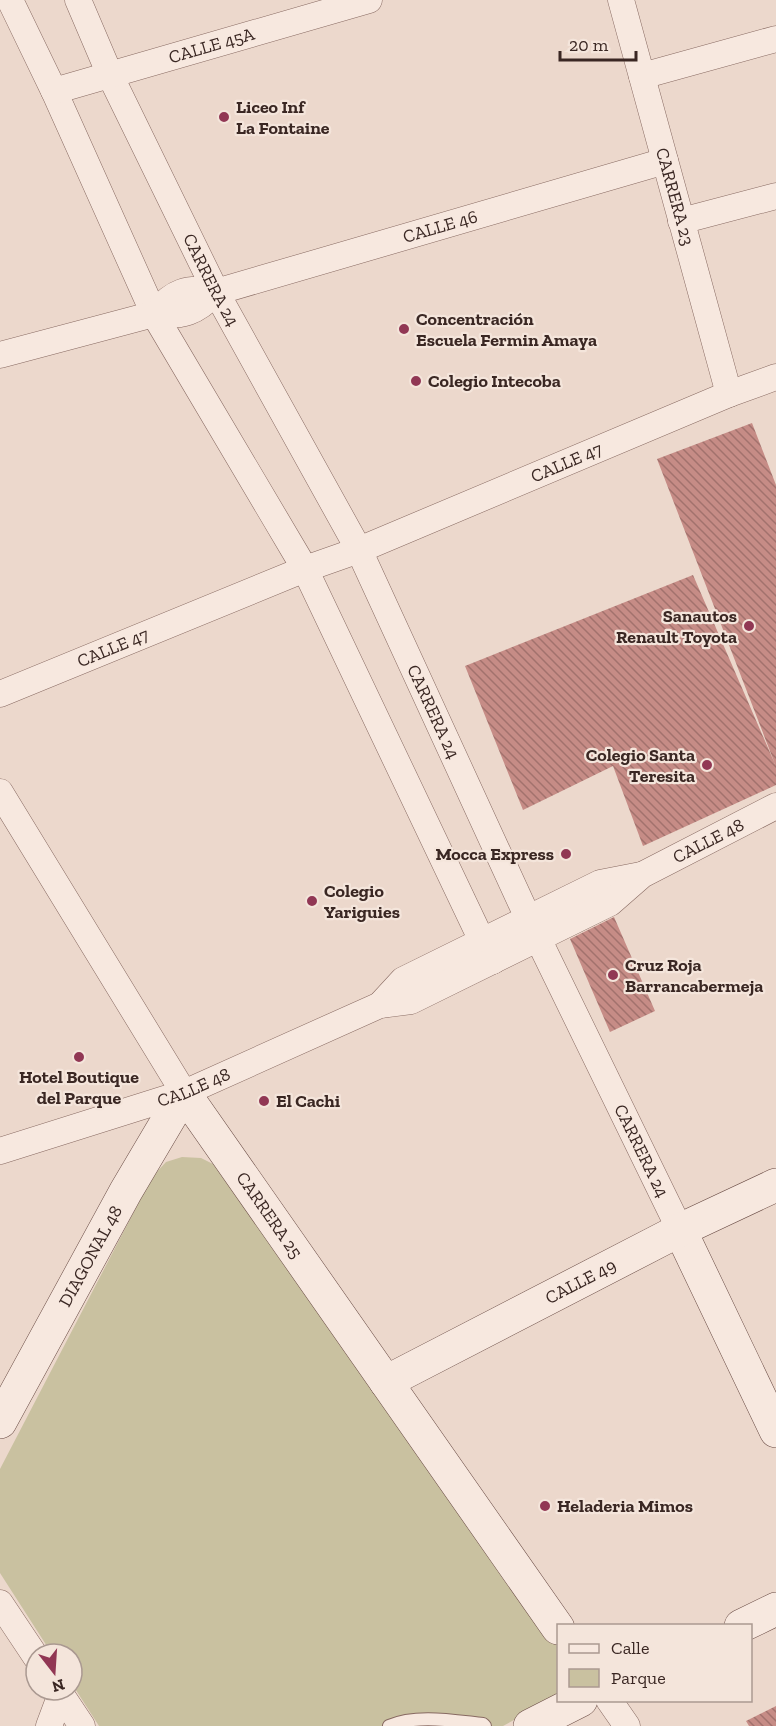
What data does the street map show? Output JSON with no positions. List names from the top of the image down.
{
  "streets": {
    "street": [
      "CALLE 45A",
      "CARRERA 23",
      "CALLE 46",
      "CARRERA 24",
      "CALLE 47",
      "CALLE 48",
      "CARRERA 25",
      "DIAGONAL 48",
      "CALLE 49"
    ]
  },
  "crossings": [
    ["CALLE 45A", "CARRERA 24"],
    ["CARRERA 23", "CALLE 46"],
    ["CARRERA 23", "CALLE 47"],
    ["CALLE 46", "CARRERA 24"],
    ["CARRERA 24", "CALLE 47"],
    ["CARRERA 24", "CALLE 48"],
    ["CARRERA 24", "CALLE 49"],
    ["CALLE 48", "CARRERA 25"],
    ["CALLE 48", "DIAGONAL 48"],
    ["CARRERA 25", "DIAGONAL 48"],
    ["CARRERA 25", "CALLE 49"]
  ],
  "places": [
    "Liceo Inf La Fontaine",
    "Concentración Escuela Fermin Amaya",
    "Colegio Intecoba",
    "Sanautos Renault Toyota",
    "Colegio Santa Teresita",
    "Mocca Express",
    "Colegio Yariguies",
    "Cruz Roja Barrancabermeja",
    "Hotel Boutique del Parque",
    "El Cachi",
    "Heladeria Mimos"
  ],
  "legend": ["Calle", "Parque"],
  "scale_bar": "20 m",
  "north": "bottom"
}
